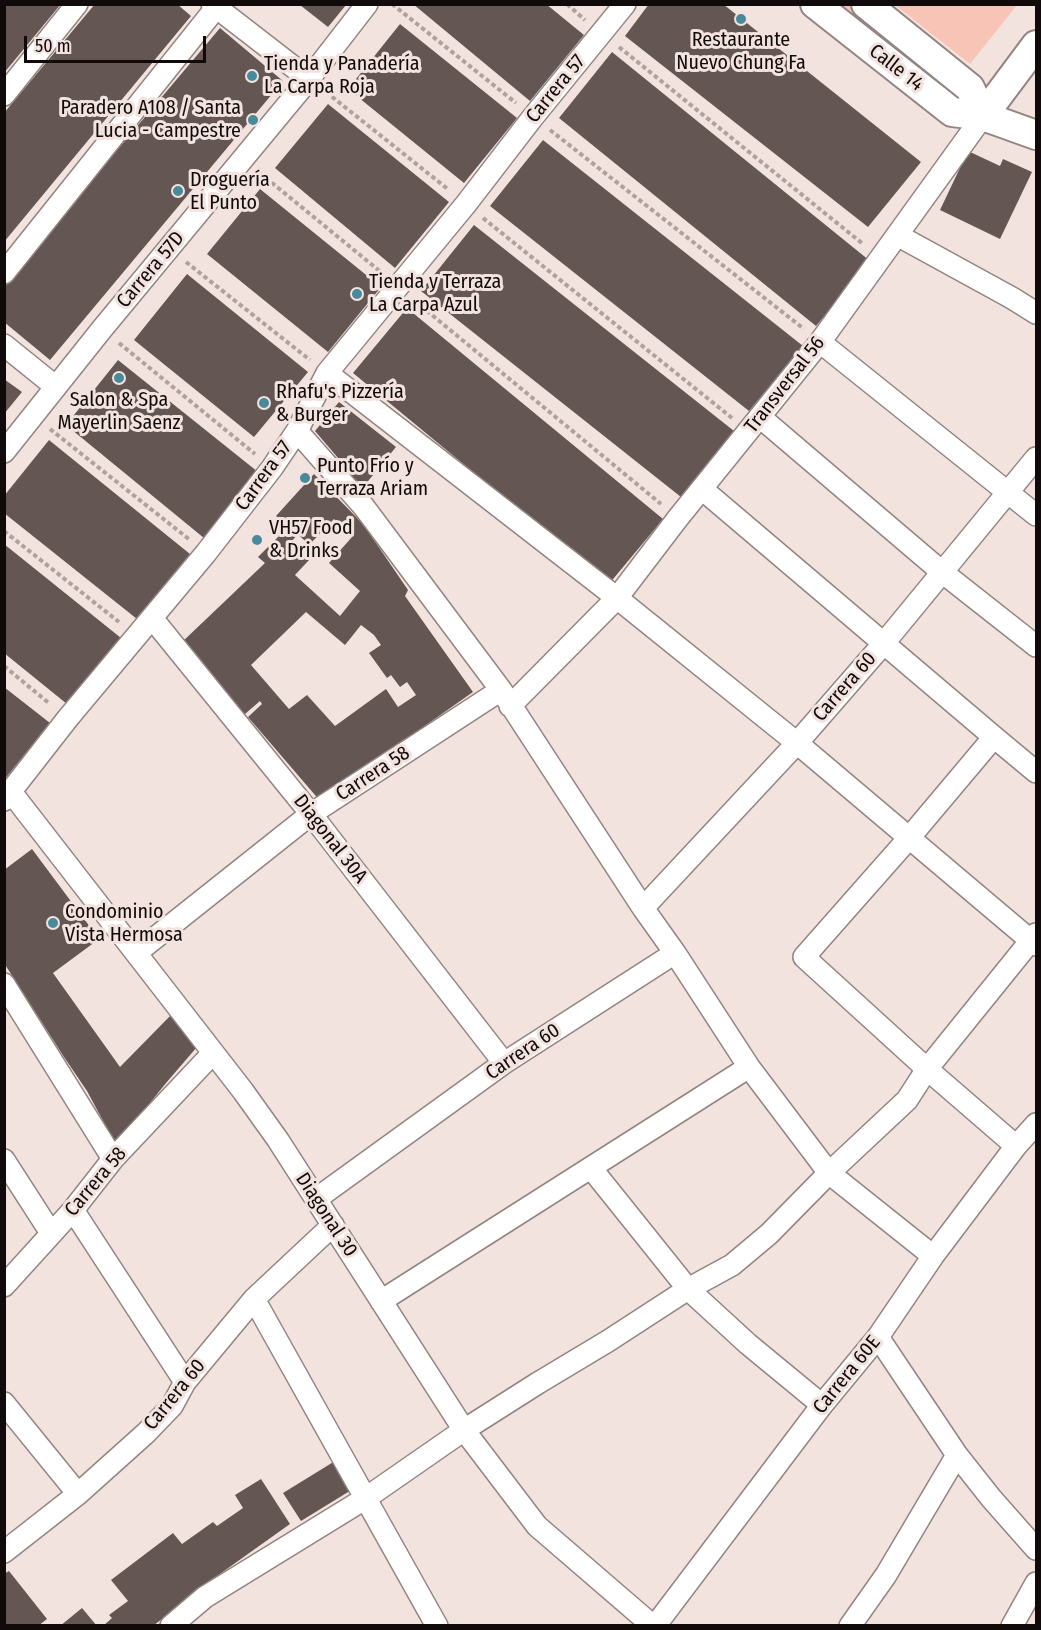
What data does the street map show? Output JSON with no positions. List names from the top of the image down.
{
  "streets": {
    "street": [
      "Calle 14",
      "Carrera 57",
      "Carrera 57D",
      "Transversal 56",
      "Carrera 60",
      "Carrera 58",
      "Diagonal 30A",
      "Diagonal 30",
      "Carrera 60E"
    ]
  },
  "crossings": [
    ["Calle 14", "Transversal 56"],
    ["Carrera 57", "Diagonal 30A"],
    ["Carrera 57", "Diagonal 30"],
    ["Transversal 56", "Carrera 58"],
    ["Carrera 60", "Diagonal 30A"],
    ["Carrera 60", "Diagonal 30"],
    ["Carrera 58", "Diagonal 30A"],
    ["Carrera 58", "Diagonal 30"],
    ["Diagonal 30", "Carrera 60E"]
  ],
  "places": [
    "Restaurante Nuevo Chung Fa",
    "Tienda y Panadería La Carpa Roja",
    "Paradero A108 / Santa Lucia - Campestre",
    "Droguería El Punto",
    "Tienda y Terraza La Carpa Azul",
    "Salon & Spa Mayerlin Saenz",
    "Rhafu's Pizzería & Burger",
    "Punto Frío y Terraza Ariam",
    "VH57 Food & Drinks",
    "Condominio Vista Hermosa"
  ],
  "scale_bar": "50 m"
}
